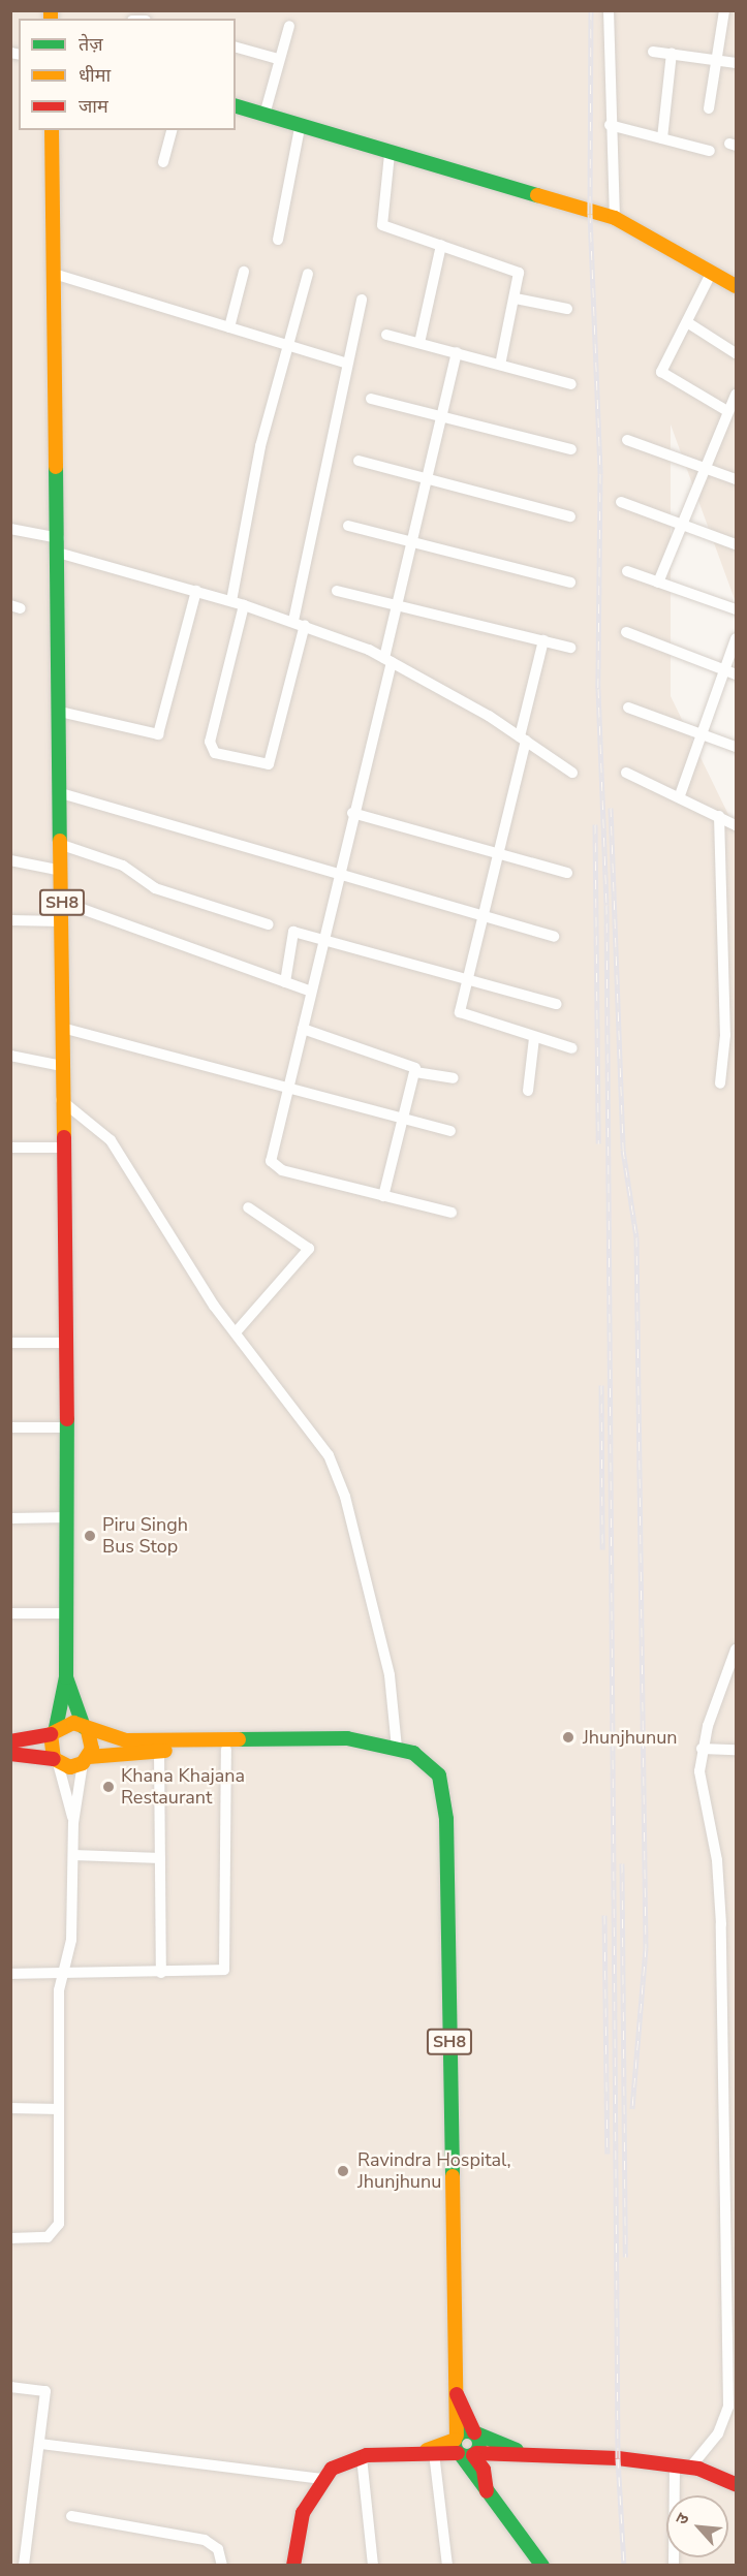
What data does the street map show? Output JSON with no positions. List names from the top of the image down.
{
  "streets": {
    "main road": ["SH8"]
  },
  "places": [
    "Piru Singh Bus Stop",
    "Jhunjhunun",
    "Khana Khajana Restaurant",
    "Ravindra Hospital, Jhunjhunu"
  ],
  "legend": ["तेज़", "धीमा", "जाम"],
  "north": "top left"
}
